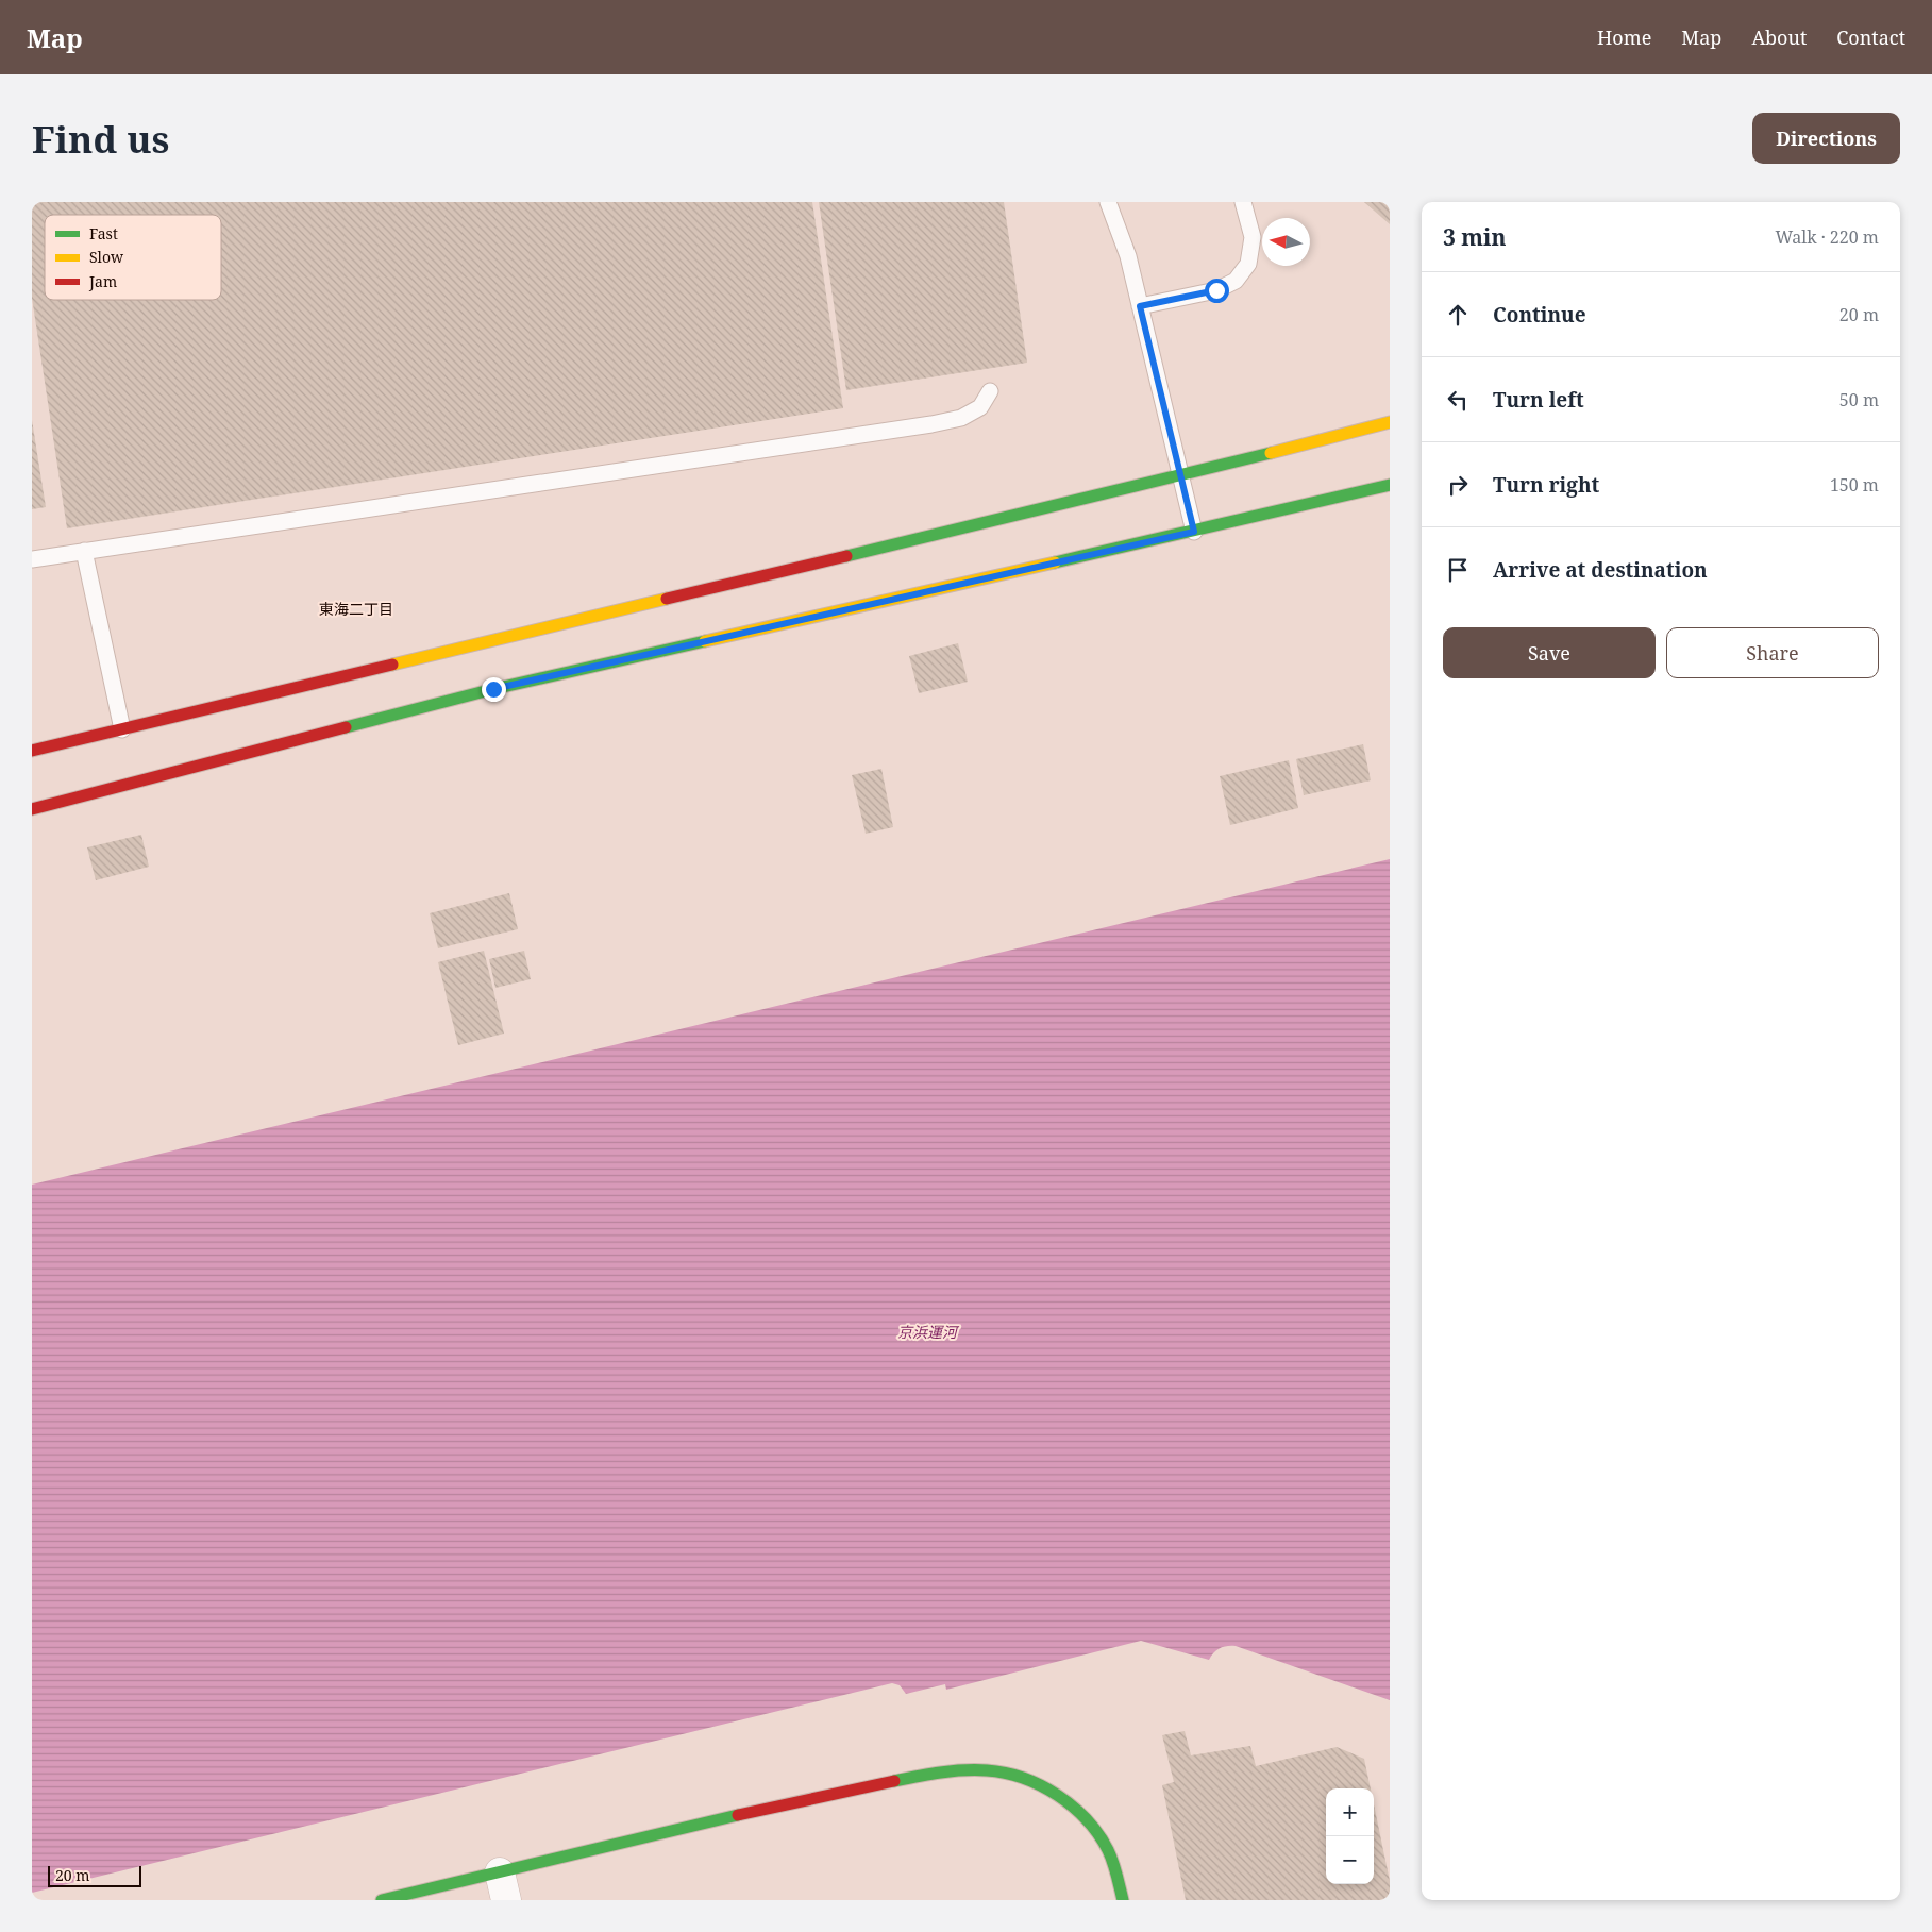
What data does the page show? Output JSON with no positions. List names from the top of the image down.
{
  "districts": ["東海二丁目"],
  "water": ["京浜運河"],
  "legend": ["Fast", "Slow", "Jam"],
  "scale_bar": "20 m",
  "north": "left",
  "page": {
    "header": "Map",
    "nav": [
      "Home",
      "Map",
      "About",
      "Contact"
    ],
    "buttons": [
      "Directions",
      ["Save", "Share"]
    ],
    "title": "Find us",
    "heading": ["3 min", "Walk · 220 m"],
    "list": [
      ["Continue", "20 m"],
      ["Turn left", "50 m"],
      ["Turn right", "150 m"],
      "Arrive at destination"
    ],
    "map_buttons": ["+", "−"],
    "scale": "20 m"
  }
}
